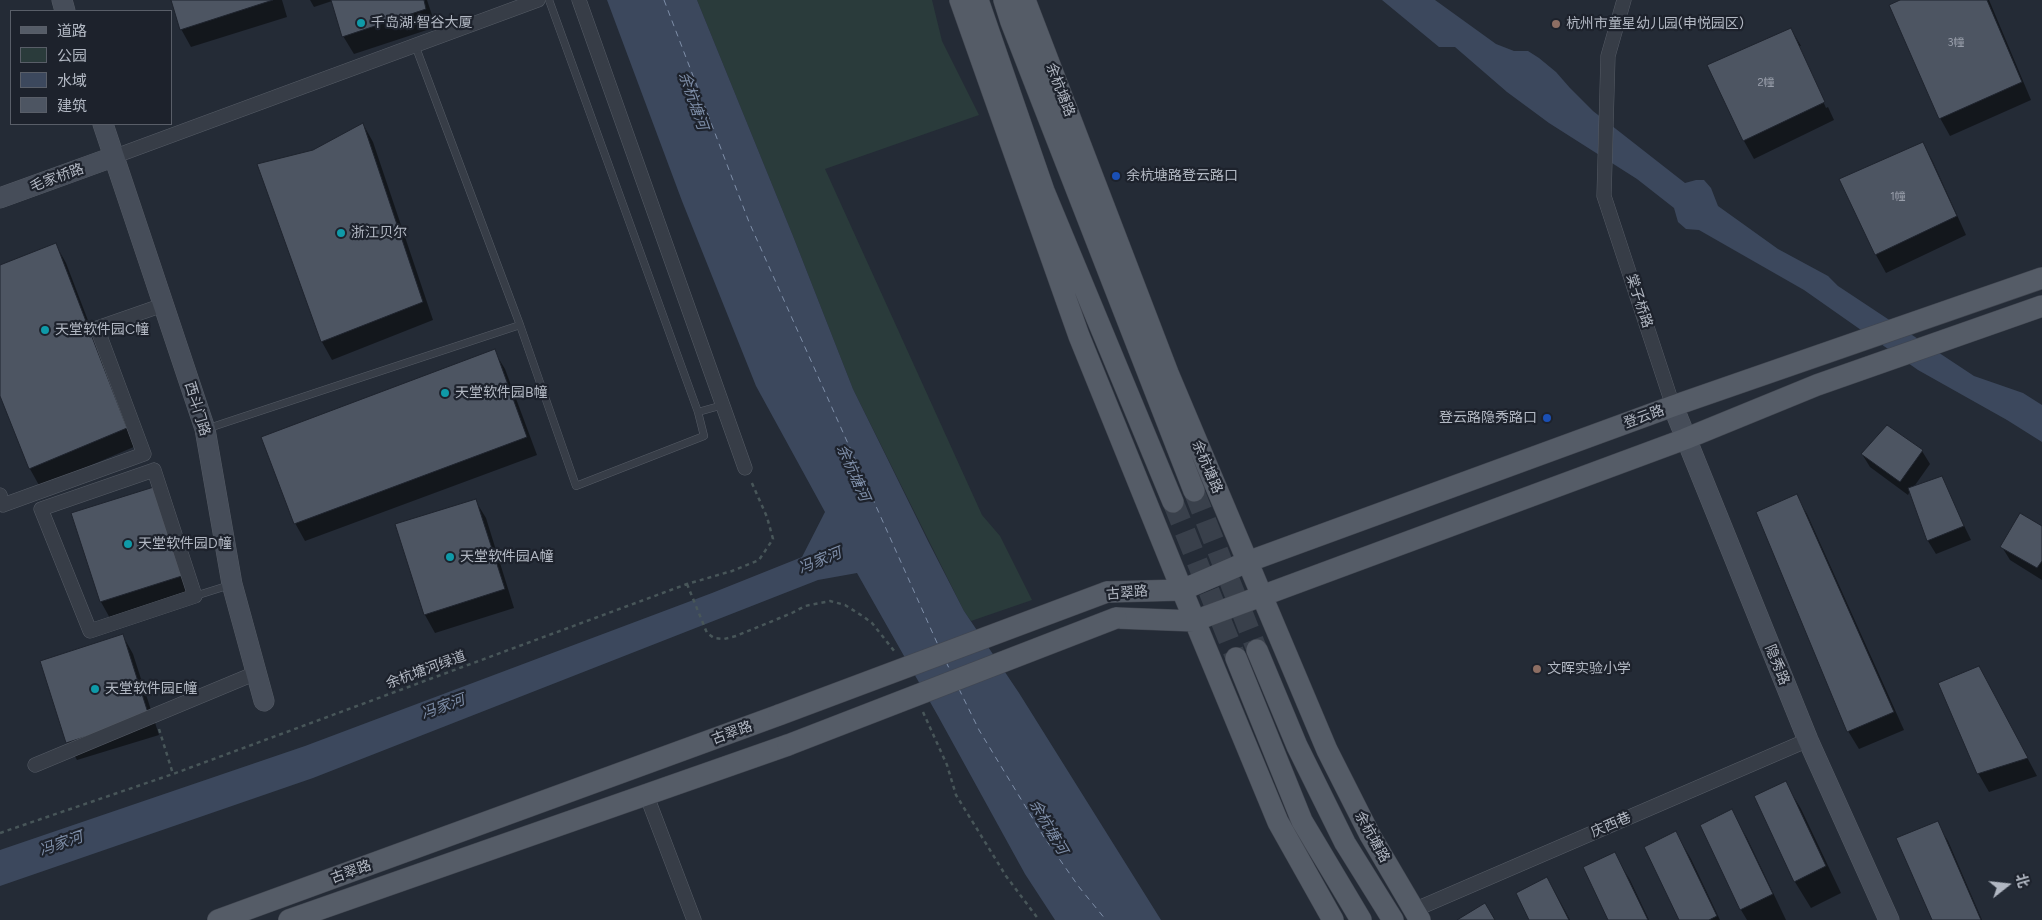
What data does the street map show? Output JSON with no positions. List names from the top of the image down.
{
  "streets": {
    "main road": ["余杭塘路", "登云路", "古翠路"],
    "street": [
      "毛家桥路",
      "棠子桥路",
      "西斗门路",
      "隐秀路",
      "庆西巷"
    ],
    "path": ["余杭塘河绿道"]
  },
  "crossings": [
    ["余杭塘路", "登云路"],
    ["余杭塘路", "古翠路"],
    ["余杭塘路", "庆西巷"],
    ["毛家桥路", "西斗门路"],
    ["棠子桥路", "登云路"],
    ["棠子桥路", "隐秀路"],
    ["登云路", "古翠路"],
    ["登云路", "隐秀路"],
    ["隐秀路", "庆西巷"]
  ],
  "water": ["余杭塘河", "冯家河"],
  "places": [
    "千岛湖·智谷大厦",
    "杭州市童星幼儿园(申悦园区)",
    "余杭塘路登云路口",
    "浙江贝尔",
    "天堂软件园C幢",
    "天堂软件园B幢",
    "登云路隐秀路口",
    "天堂软件园D幢",
    "天堂软件园A幢",
    "文晖实验小学",
    "天堂软件园E幢"
  ],
  "house_numbers": ["3幢", "2幢", "1幢"],
  "legend": [
    "道路",
    "公园",
    "水域",
    "建筑"
  ],
  "north": "right"
}
